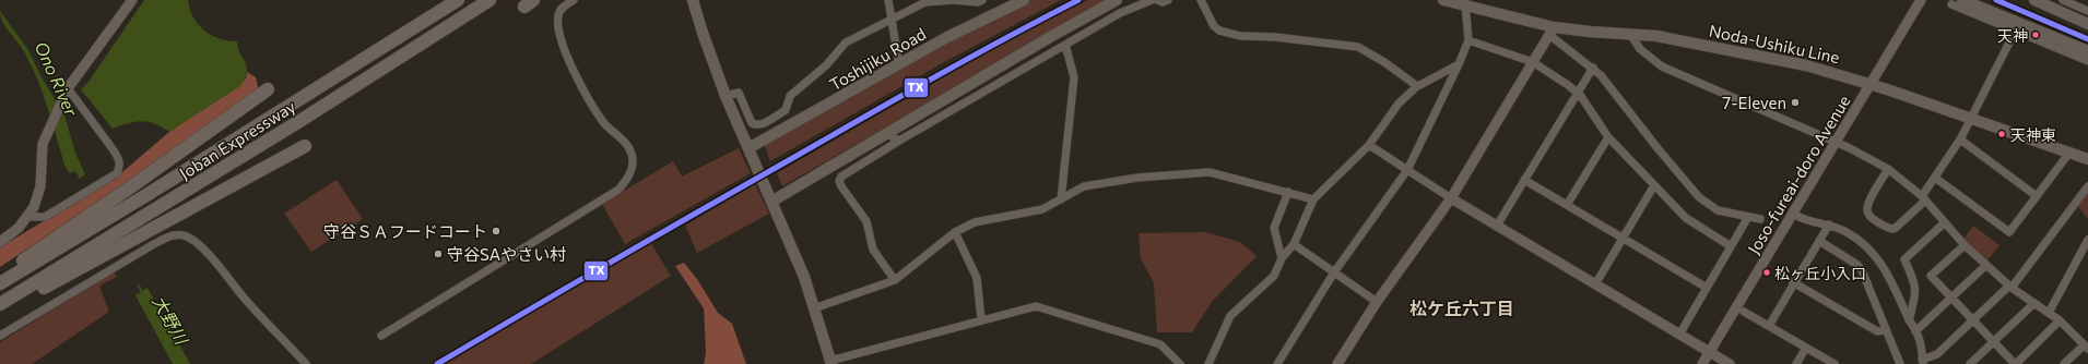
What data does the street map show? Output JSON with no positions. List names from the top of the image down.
{
  "streets": {
    "highway": ["Joban Expressway"],
    "main road": ["Noda-Ushiku Line", "Toshijiku Road"],
    "street": ["Joso-fureai-doro Avenue"]
  },
  "crossings": [
    ["Noda-Ushiku Line", "Joso-fureai-doro Avenue"]
  ],
  "districts": ["松ケ丘六丁目"],
  "water": ["Ono River", "大野川"],
  "places": [
    "天神",
    "7-Eleven",
    "天神東",
    "守谷ＳＡフードコート",
    "守谷SAやさい村",
    "松ヶ丘小入口"
  ],
  "lines": ["transit line TX"]
}
